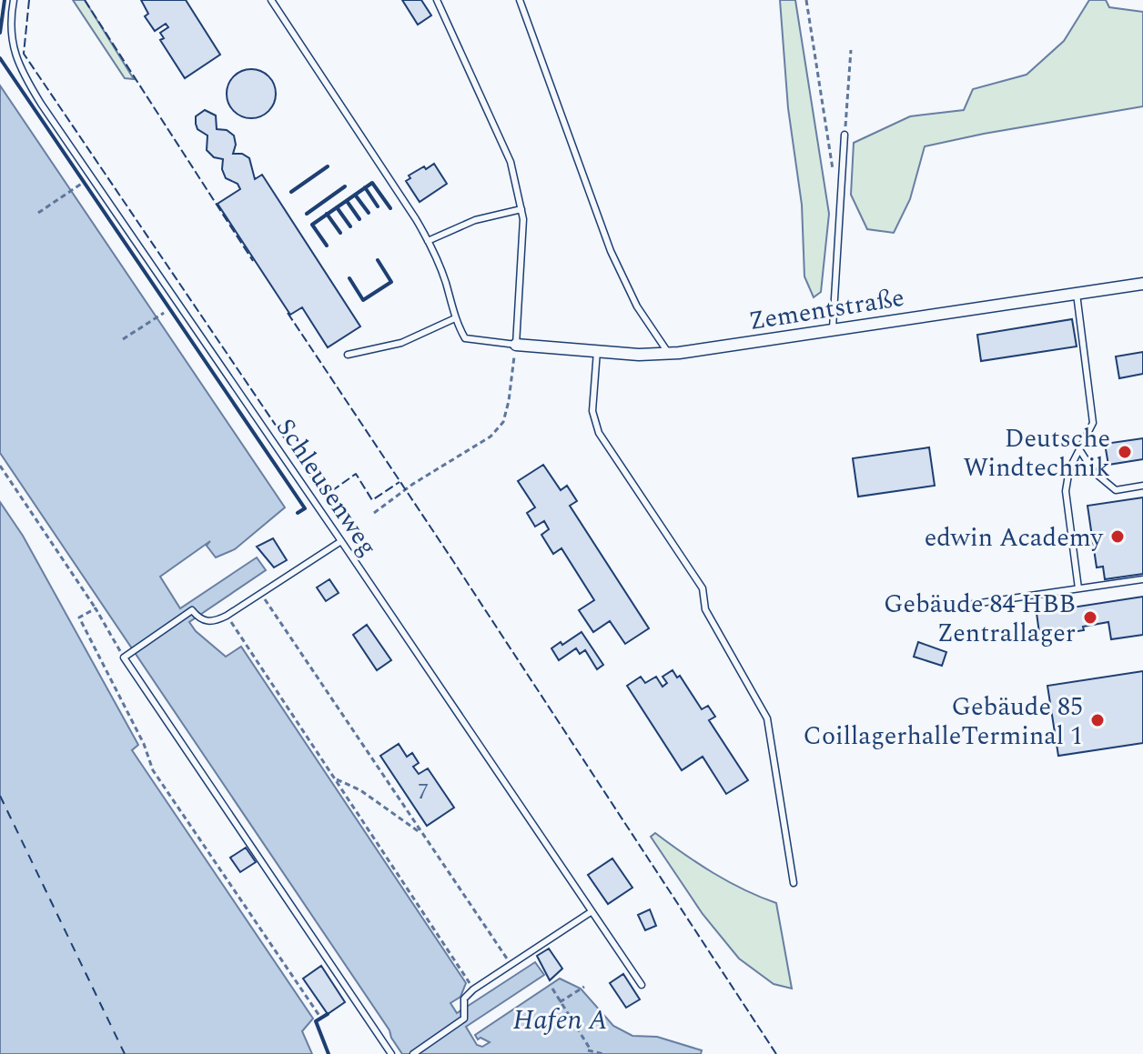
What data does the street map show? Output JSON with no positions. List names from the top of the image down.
{
  "streets": {
    "street": ["Zementstraße"],
    "lane": ["Schleusenweg"]
  },
  "water": ["Hafen A"],
  "places": [
    "Deutsche Windtechnik",
    "edwin Academy",
    "Gebäude 84 HBB Zentrallager",
    "Gebäude 85 CoillagerhalleTerminal 1"
  ],
  "house_numbers": ["7"]
}
